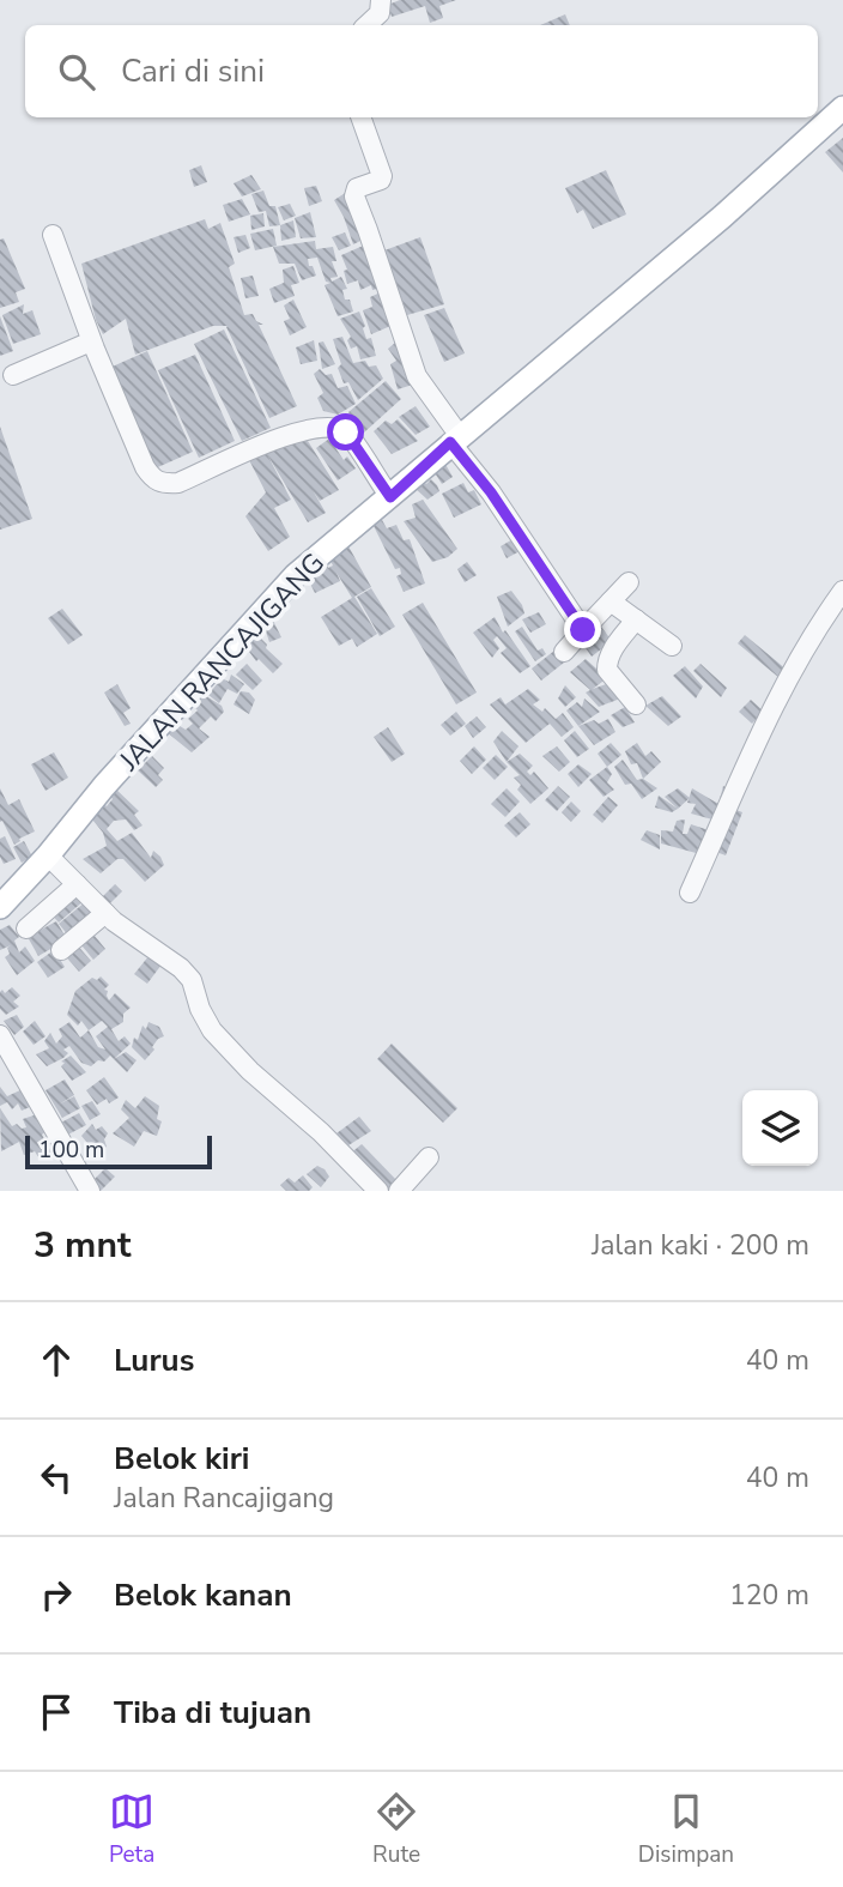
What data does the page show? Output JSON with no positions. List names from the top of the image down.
{
  "streets": {
    "main road": ["JALAN RANCAJIGANG"]
  },
  "scale_bar": "100 m",
  "page": {
    "search": "Cari di sini",
    "scale": "100 m",
    "heading": ["3 mnt", "Jalan kaki · 200 m"],
    "list": [
      ["Lurus", "40 m"],
      ["Belok kiri", "Jalan Rancajigang", "40 m"],
      ["Belok kanan", "120 m"],
      "Tiba di tujuan"
    ],
    "nav": ["Peta", "Rute", "Disimpan"]
  }
}
